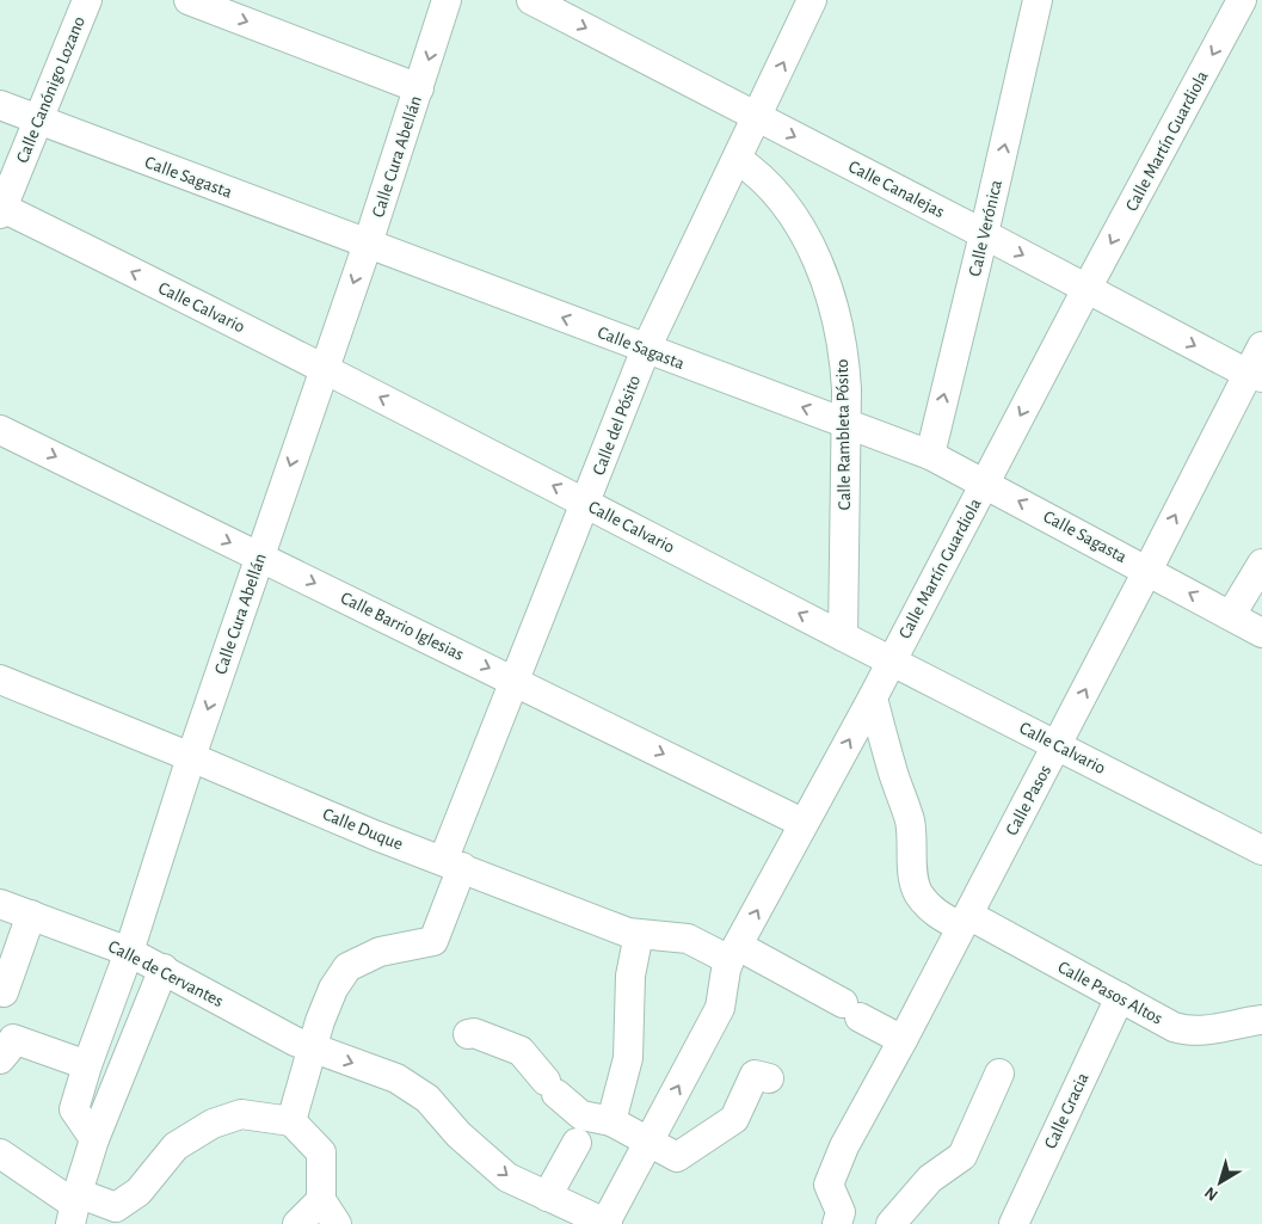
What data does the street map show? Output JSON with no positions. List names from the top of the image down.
{
  "streets": {
    "street": [
      "Calle Canónigo Lozano",
      "Calle Martín Guardiola",
      "Calle Cura Abellán",
      "Calle Sagasta",
      "Calle Canalejas",
      "Calle Verónica",
      "Calle Calvario",
      "Calle del Pósito",
      "Calle Rambleta Pósito",
      "Calle Barrio Iglesias",
      "Calle Pasos",
      "Calle Duque",
      "Calle de Cervantes",
      "Calle Pasos Altos",
      "Calle Gracia"
    ]
  },
  "crossings": [
    ["Calle Canónigo Lozano", "Calle Sagasta"],
    ["Calle Canónigo Lozano", "Calle Calvario"],
    ["Calle Martín Guardiola", "Calle Sagasta"],
    ["Calle Martín Guardiola", "Calle Canalejas"],
    ["Calle Martín Guardiola", "Calle Calvario"],
    ["Calle Martín Guardiola", "Calle Barrio Iglesias"],
    ["Calle Martín Guardiola", "Calle Duque"],
    ["Calle Martín Guardiola", "Calle de Cervantes"],
    ["Calle Martín Guardiola", "Calle Pasos Altos"],
    ["Calle Cura Abellán", "Calle Sagasta"],
    ["Calle Cura Abellán", "Calle Calvario"],
    ["Calle Cura Abellán", "Calle Barrio Iglesias"],
    ["Calle Cura Abellán", "Calle Duque"],
    ["Calle Cura Abellán", "Calle de Cervantes"],
    ["Calle Sagasta", "Calle Verónica"],
    ["Calle Sagasta", "Calle del Pósito"],
    ["Calle Sagasta", "Calle Rambleta Pósito"],
    ["Calle Sagasta", "Calle Pasos"],
    ["Calle Canalejas", "Calle Verónica"],
    ["Calle Canalejas", "Calle del Pósito"],
    ["Calle Canalejas", "Calle Pasos"],
    ["Calle Calvario", "Calle del Pósito"],
    ["Calle Calvario", "Calle Rambleta Pósito"],
    ["Calle Calvario", "Calle Pasos"],
    ["Calle del Pósito", "Calle Rambleta Pósito"],
    ["Calle del Pósito", "Calle Barrio Iglesias"],
    ["Calle del Pósito", "Calle Duque"],
    ["Calle del Pósito", "Calle de Cervantes"],
    ["Calle Pasos", "Calle Duque"],
    ["Calle Pasos", "Calle Pasos Altos"],
    ["Calle Pasos Altos", "Calle Gracia"]
  ],
  "one_way": [
    "Calle Cura Abellán",
    "Calle Sagasta",
    "Calle Canalejas",
    "Calle Verónica",
    "Calle Calvario",
    "Calle Barrio Iglesias",
    "Calle Pasos"
  ],
  "north": "bottom left"
}
